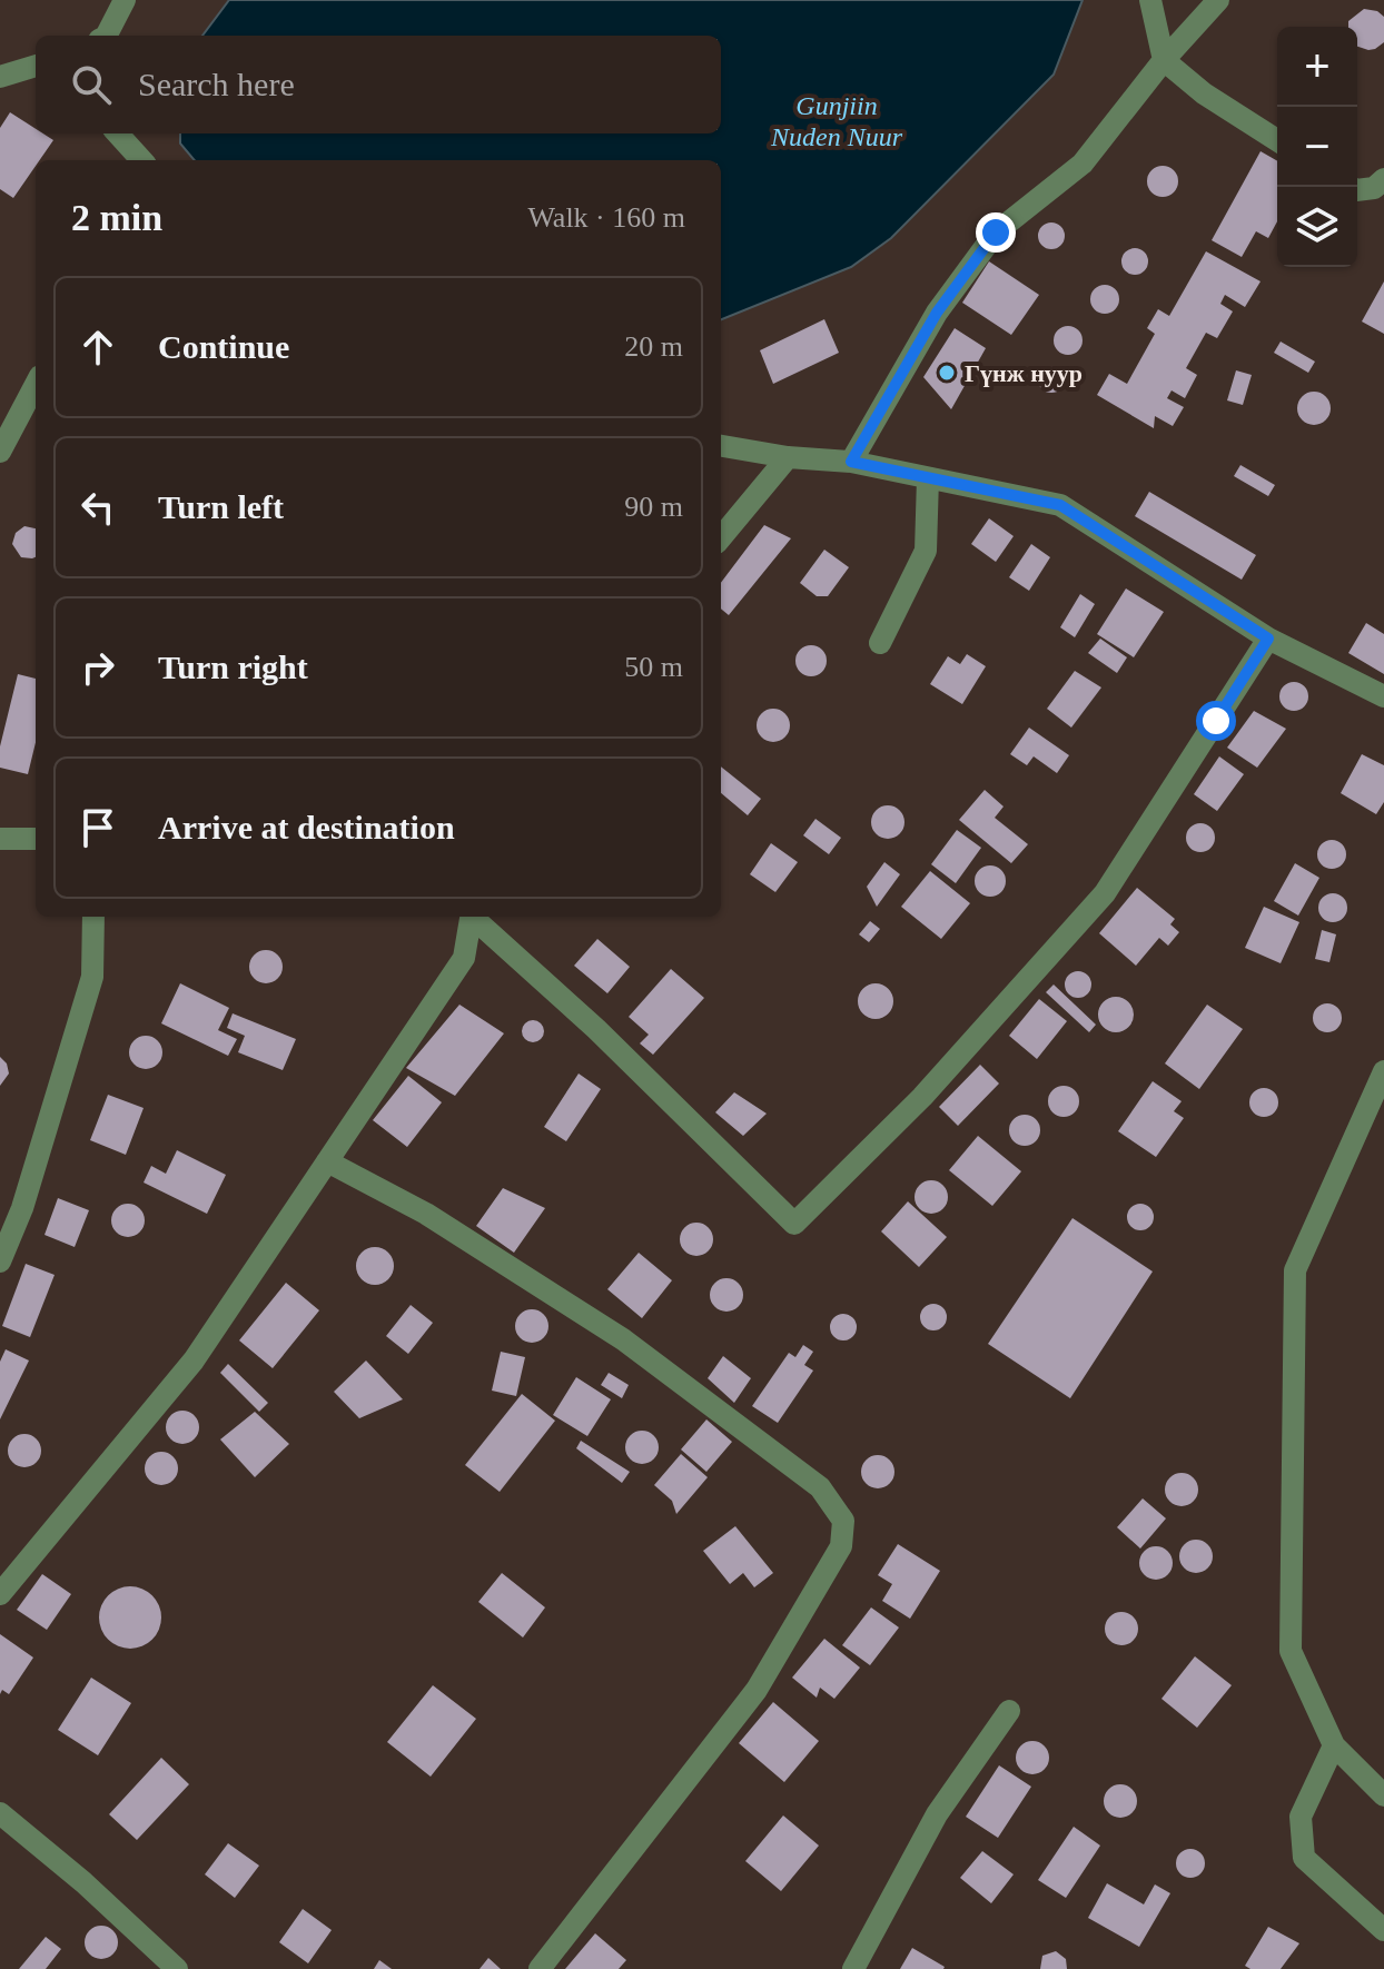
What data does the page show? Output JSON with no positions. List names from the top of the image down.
{
  "water": ["Gunjiin Nuden Nuur"],
  "places": ["Гүнж нуур"],
  "page": {
    "map_buttons": ["+", "−"],
    "search": "Search here",
    "heading": ["2 min", "Walk · 160 m"],
    "list": [
      ["Continue", "20 m"],
      ["Turn left", "90 m"],
      ["Turn right", "50 m"],
      "Arrive at destination"
    ]
  }
}
